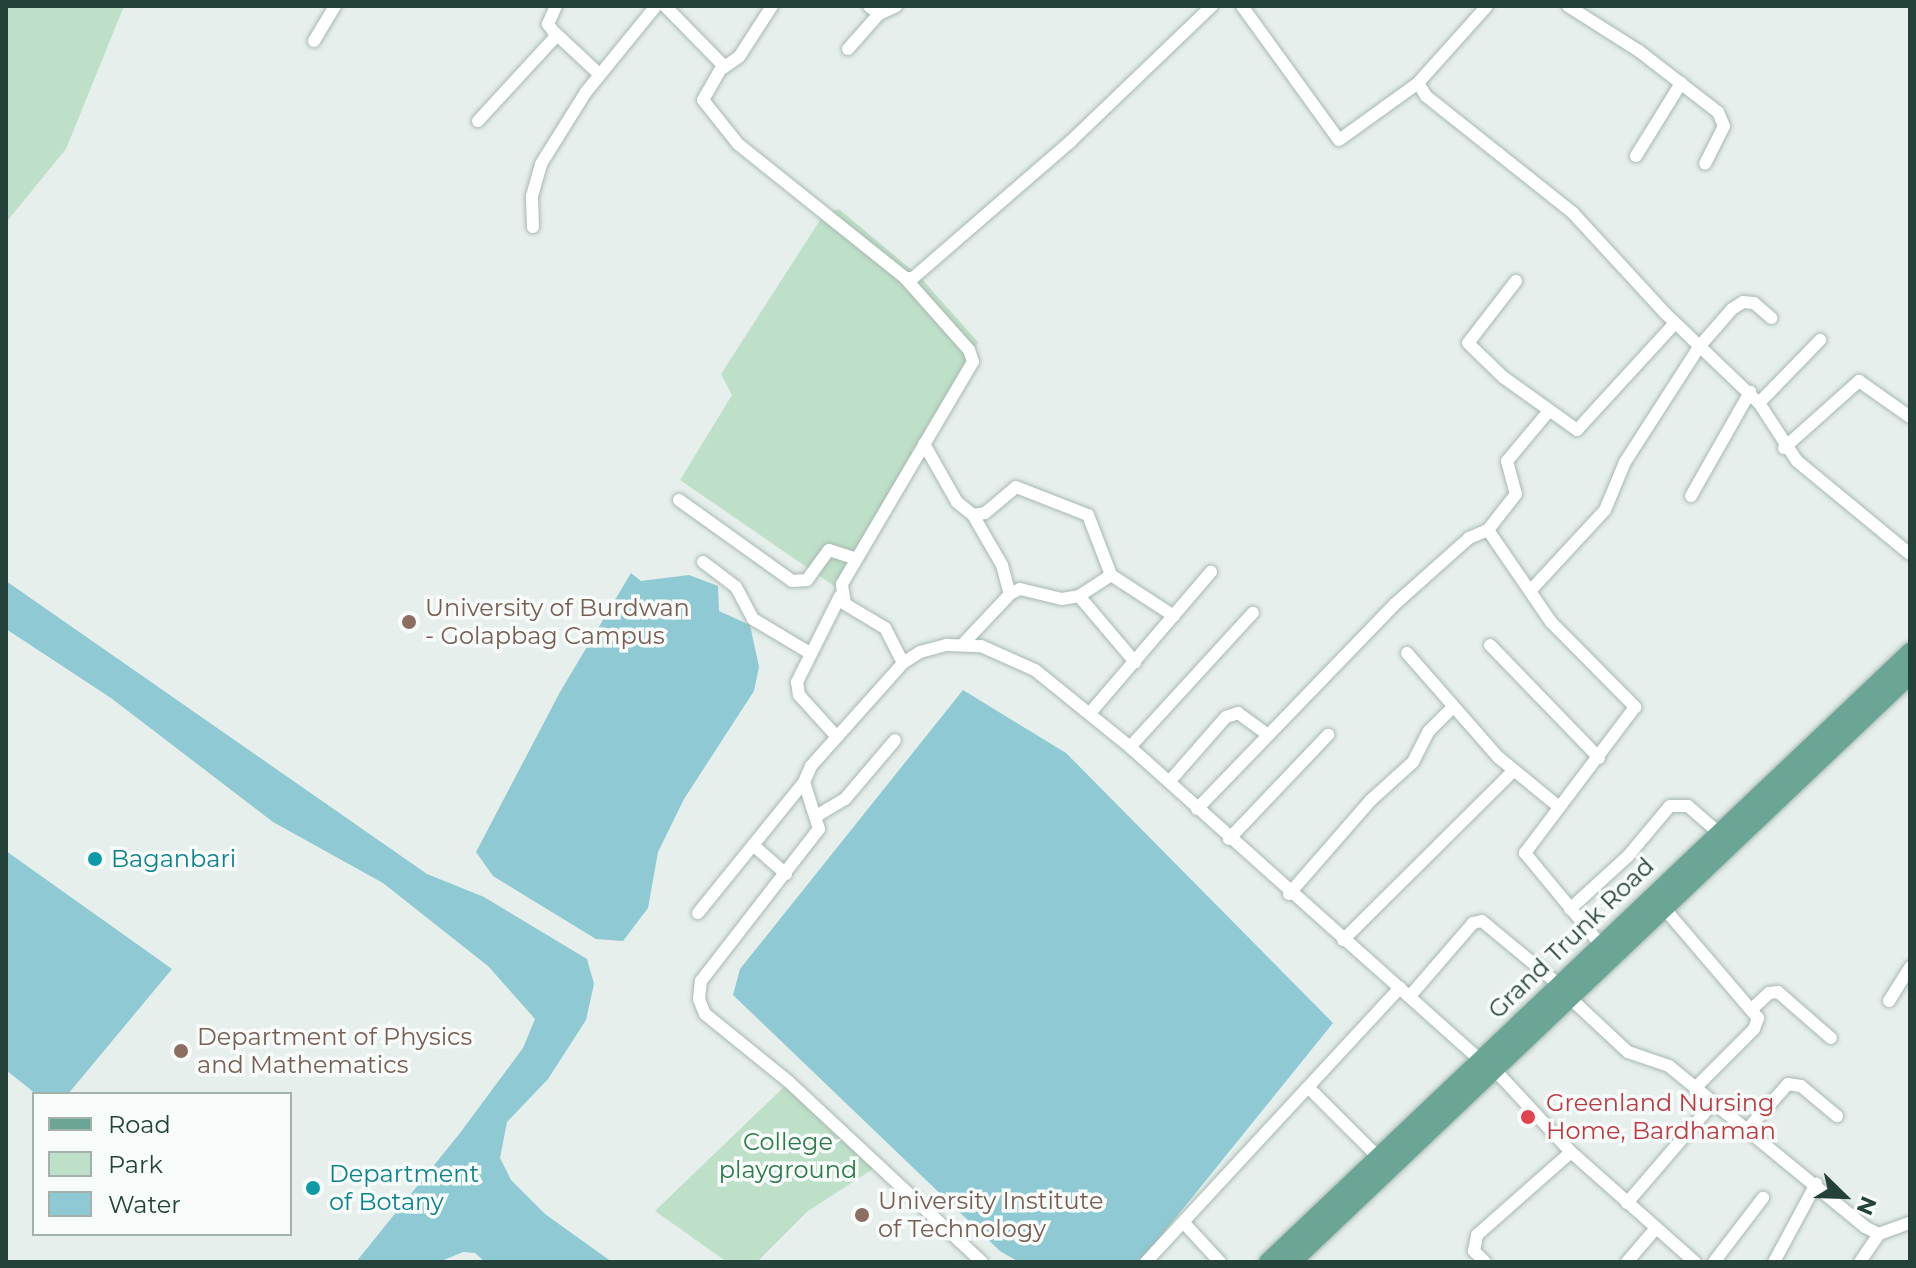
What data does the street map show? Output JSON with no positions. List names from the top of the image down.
{
  "streets": {
    "main road": ["Grand Trunk Road"]
  },
  "parks": ["College playground"],
  "places": [
    "University of Burdwan - Golapbag Campus",
    "Baganbari",
    "Department of Physics and Mathematics",
    "Greenland Nursing Home, Bardhaman",
    "Department of Botany",
    "University Institute of Technology"
  ],
  "legend": ["Road", "Park", "Water"],
  "north": "bottom right"
}
